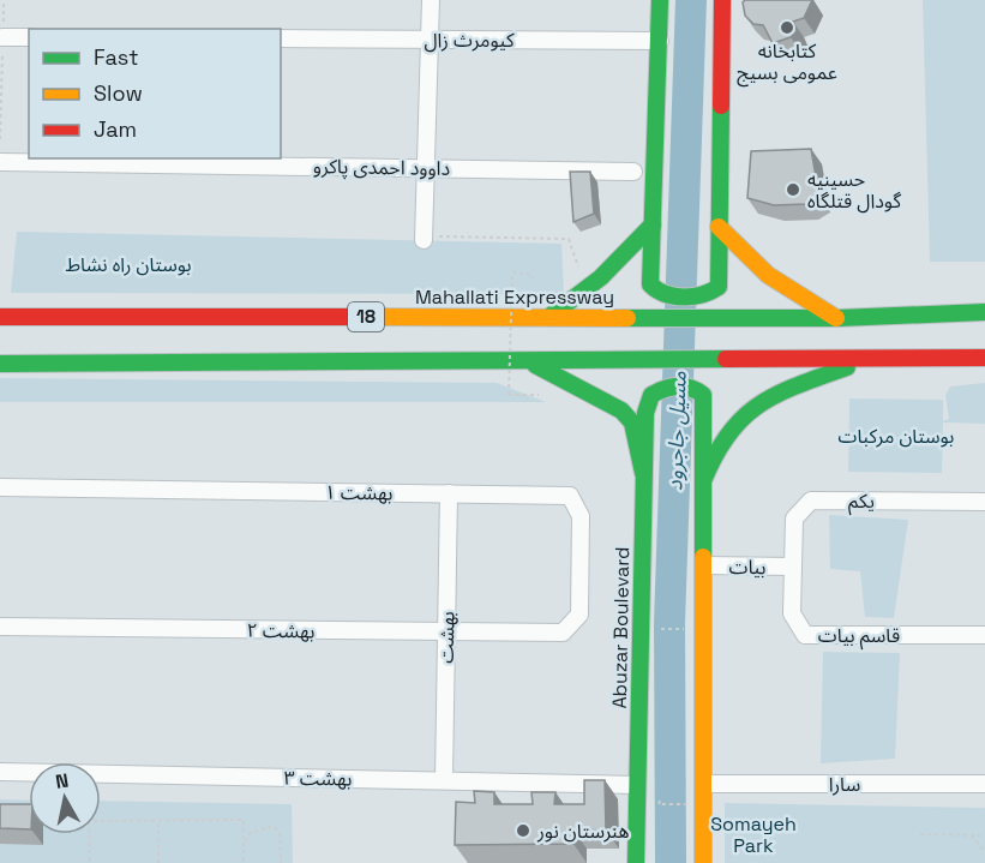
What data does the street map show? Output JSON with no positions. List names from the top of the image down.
{
  "streets": {
    "main road": ["Mahallati Expressway", "18", "Abuzar Boulevard"],
    "street": [
      "کیومرث زال",
      "داوود احمدی پاکرو",
      "بهشت ۱",
      "یکم",
      "بیات",
      "بهشت ۲",
      "قاسم بیات",
      "بهشت",
      "بهشت ۳",
      "سارا"
    ]
  },
  "crossings": [
    ["بهشت ۱", "بهشت ۲"],
    ["بهشت ۱", "بهشت"],
    ["یکم", "بیات"],
    ["یکم", "قاسم بیات"],
    ["بیات", "قاسم بیات"],
    ["Abuzar Boulevard", "بهشت ۳"],
    ["بهشت ۲", "بهشت"],
    ["بهشت", "بهشت ۳"]
  ],
  "water": ["مسیل جاجرود"],
  "parks": ["بوستان راه نشاط", "بوستان مرکبات", "Somayeh Park"],
  "places": ["کتابخانه عمومی بسیج", "حسینیه گودال قتلگاه", "هنرستان نور"],
  "legend": ["Fast", "Slow", "Jam"],
  "north": "top"
}
